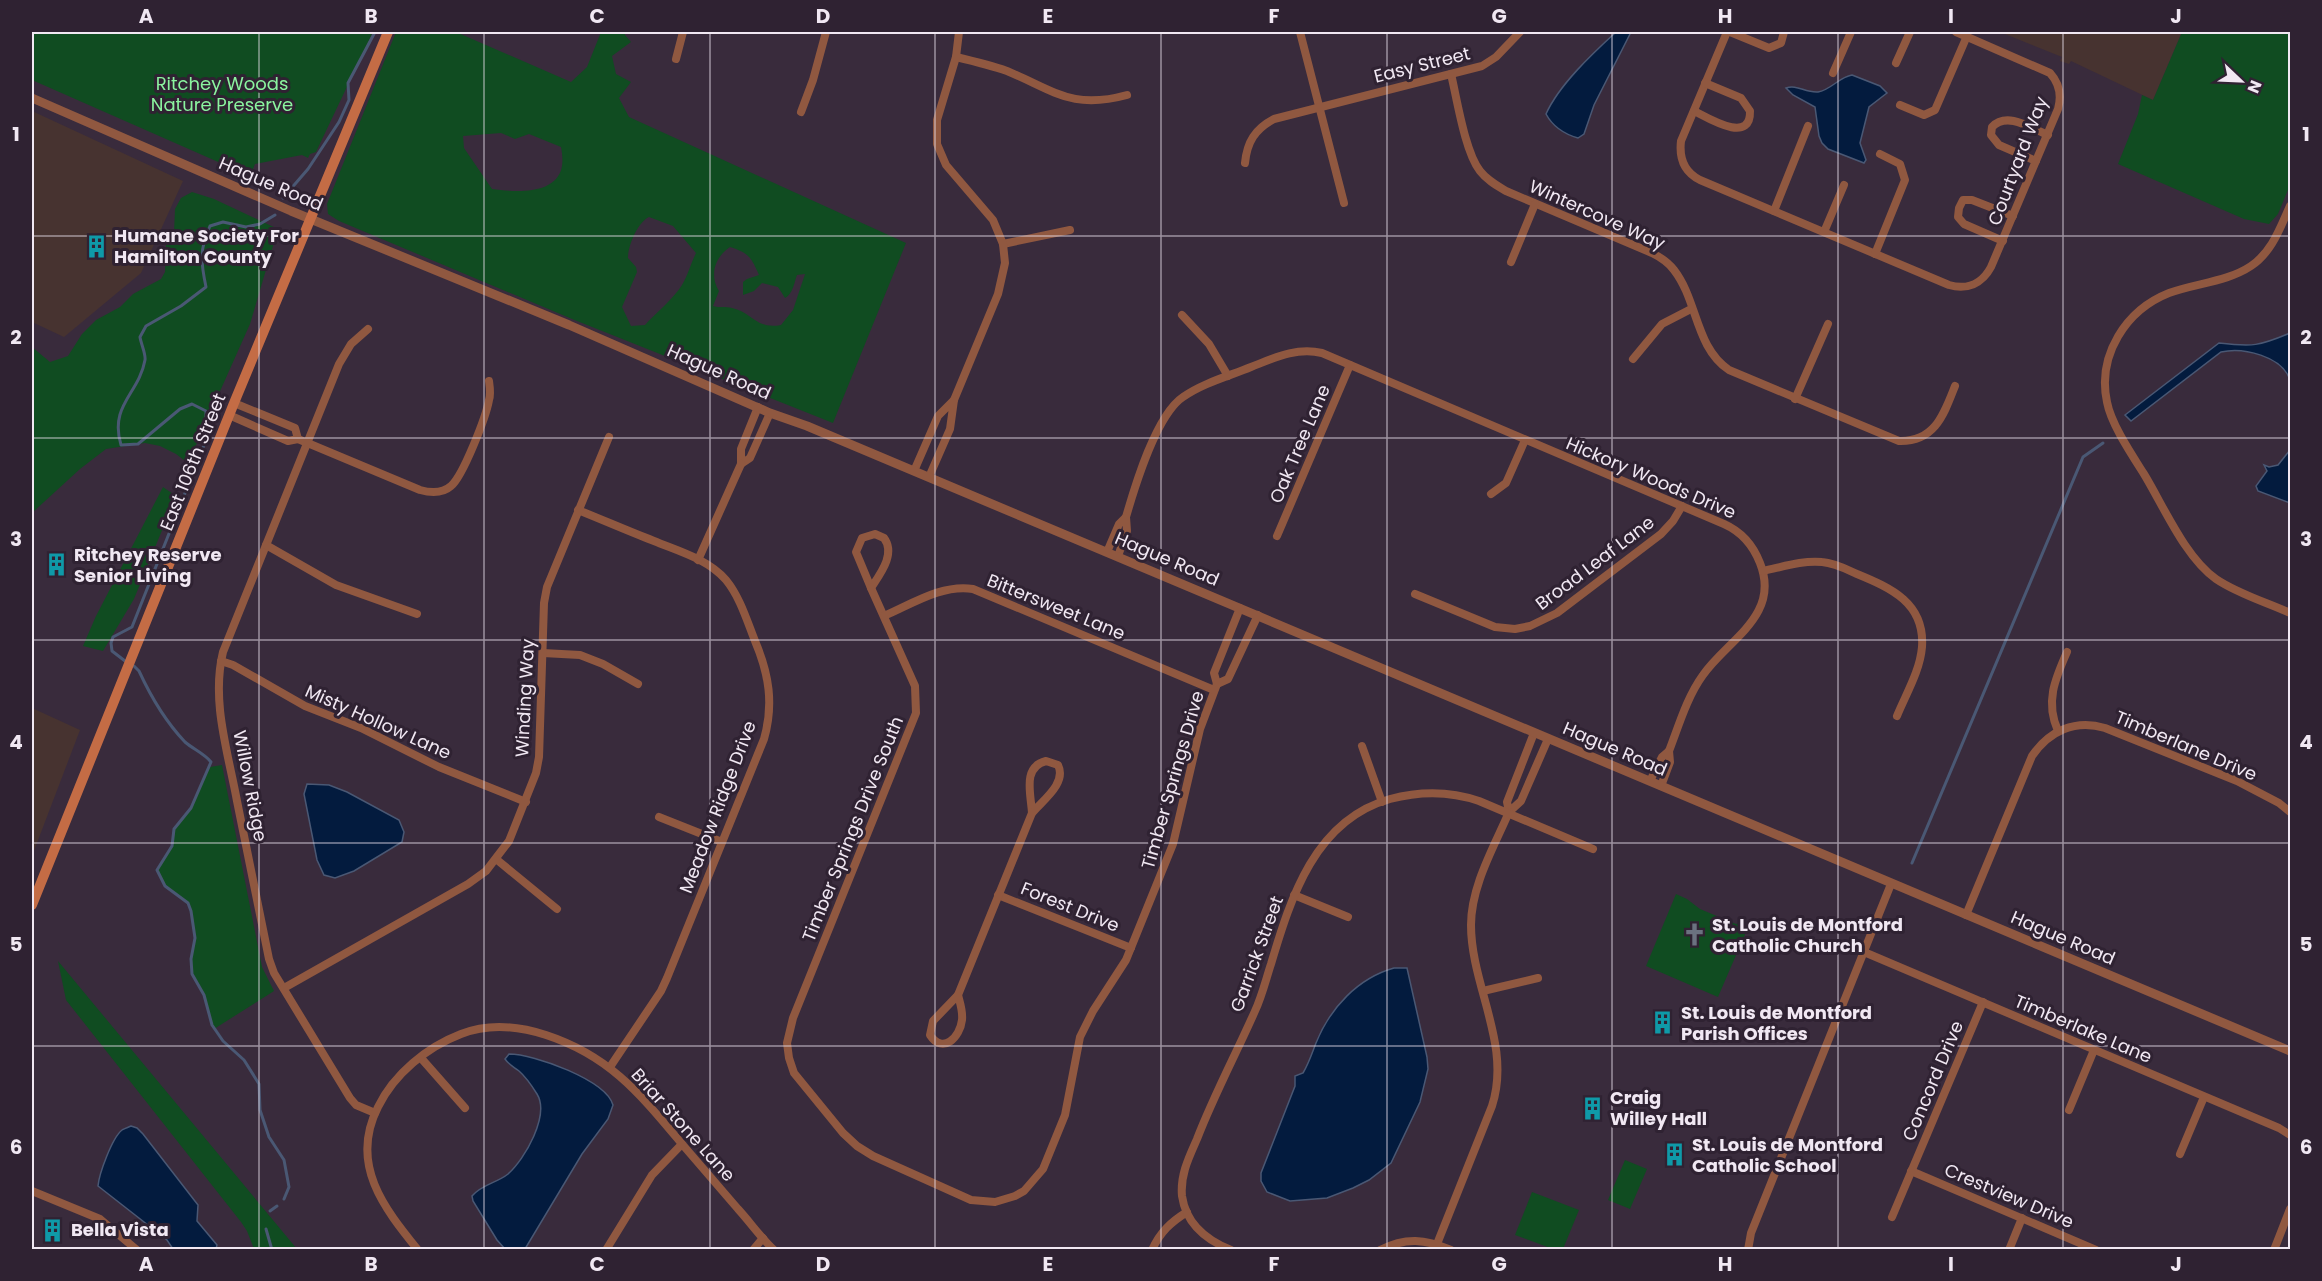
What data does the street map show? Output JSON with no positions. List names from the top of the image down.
{
  "streets": {
    "main road": ["East 106th Street"],
    "street": [
      "Easy Street",
      "Courtyard Way",
      "Hague Road",
      "Wintercove Way",
      "Oak Tree Lane",
      "Hickory Woods Drive",
      "Broad Leaf Lane",
      "Bittersweet Lane",
      "Winding Way",
      "Misty Hollow Lane",
      "Timberlane Drive",
      "Timber Springs Drive",
      "Willow Ridge",
      "Meadow Ridge Drive",
      "Timber Springs Drive South",
      "Forest Drive",
      "Garrick Street",
      "Timberlake Lane",
      "Concord Drive",
      "Briar Stone Lane",
      "Crestview Drive"
    ]
  },
  "crossings": [
    ["Easy Street", "Wintercove Way"],
    ["Hague Road", "East 106th Street"],
    ["Hague Road", "Hickory Woods Drive"],
    ["Hague Road", "Timber Springs Drive"],
    ["Oak Tree Lane", "Hickory Woods Drive"],
    ["Hickory Woods Drive", "Broad Leaf Lane"],
    ["Bittersweet Lane", "Timber Springs Drive"],
    ["Bittersweet Lane", "Timber Springs Drive South"],
    ["Winding Way", "Misty Hollow Lane"],
    ["Winding Way", "Willow Ridge"],
    ["Winding Way", "Meadow Ridge Drive"],
    ["Misty Hollow Lane", "Willow Ridge"],
    ["Timber Springs Drive", "Timber Springs Drive South"],
    ["Timber Springs Drive", "Forest Drive"],
    ["Willow Ridge", "Briar Stone Lane"],
    ["Meadow Ridge Drive", "Briar Stone Lane"],
    ["Timberlake Lane", "Concord Drive"],
    ["Concord Drive", "Crestview Drive"]
  ],
  "parks": ["Ritchey Woods Nature Preserve"],
  "places": {
    "building": [
      "Humane Society For Hamilton County",
      "Ritchey Reserve Senior Living",
      "St. Louis de Montford Parish Offices",
      "Craig Willey Hall",
      "St. Louis de Montford Catholic School",
      "Bella Vista"
    ],
    "church": ["St. Louis de Montford Catholic Church"]
  },
  "north": "bottom right",
  "grid": {
    "columns": [
      "A",
      "B",
      "C",
      "D",
      "E",
      "F",
      "G",
      "H",
      "I",
      "J"
    ],
    "rows": [
      "1",
      "2",
      "3",
      "4",
      "5",
      "6"
    ]
  }
}
